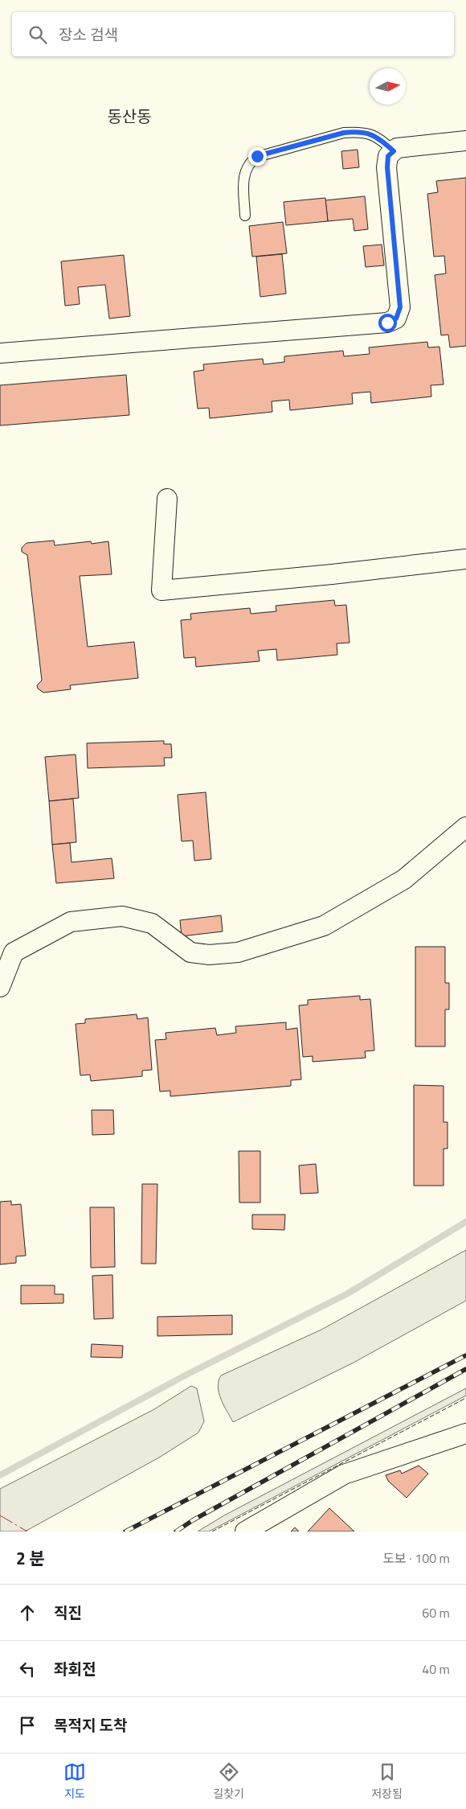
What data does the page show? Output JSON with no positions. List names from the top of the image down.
{
  "districts": ["동산동"],
  "north": "right",
  "page": {
    "search": "장소 검색",
    "heading": ["2 분", "도보 · 100 m"],
    "list": [
      ["직진", "60 m"],
      ["좌회전", "40 m"],
      "목적지 도착"
    ],
    "nav": ["지도", "길찾기", "저장됨"]
  }
}
